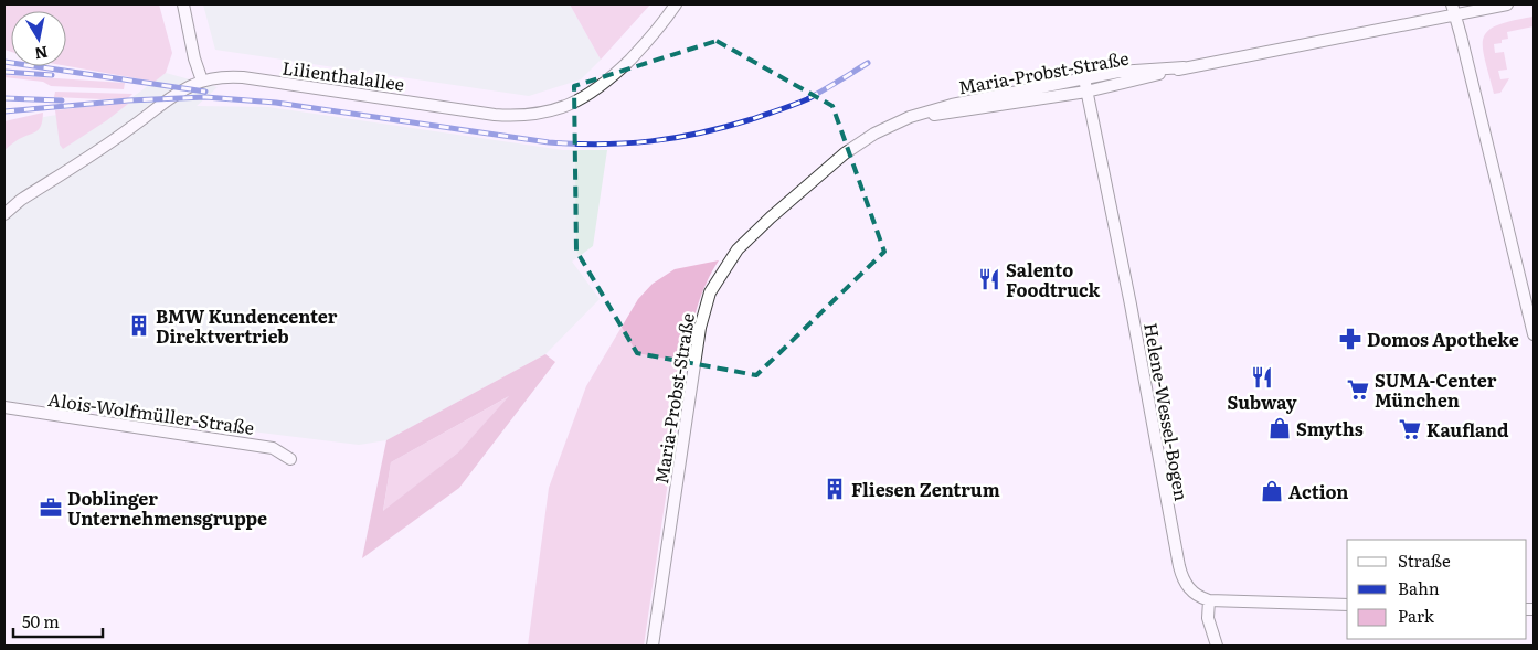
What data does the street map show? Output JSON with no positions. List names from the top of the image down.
{
  "streets": {
    "street": [
      "Maria-Probst-Straße",
      "Lilienthalallee",
      "Helene-Wessel-Bogen",
      "Alois-Wolfmüller-Straße"
    ]
  },
  "crossings": [
    ["Maria-Probst-Straße", "Helene-Wessel-Bogen"]
  ],
  "places": {
    "restaurant": ["Salento Foodtruck", "Subway"],
    "building": ["BMW Kundencenter Direktvertrieb", "Fliesen Zentrum"],
    "pharmacy": ["Domos Apotheke"],
    "supermarket": ["SUMA-Center München", "Kaufland"],
    "shop": ["Smyths", "Action"],
    "office": ["Doblinger Unternehmensgruppe"]
  },
  "legend": ["Straße", "Bahn", "Park"],
  "scale_bar": "50 m",
  "north": "bottom"
}
